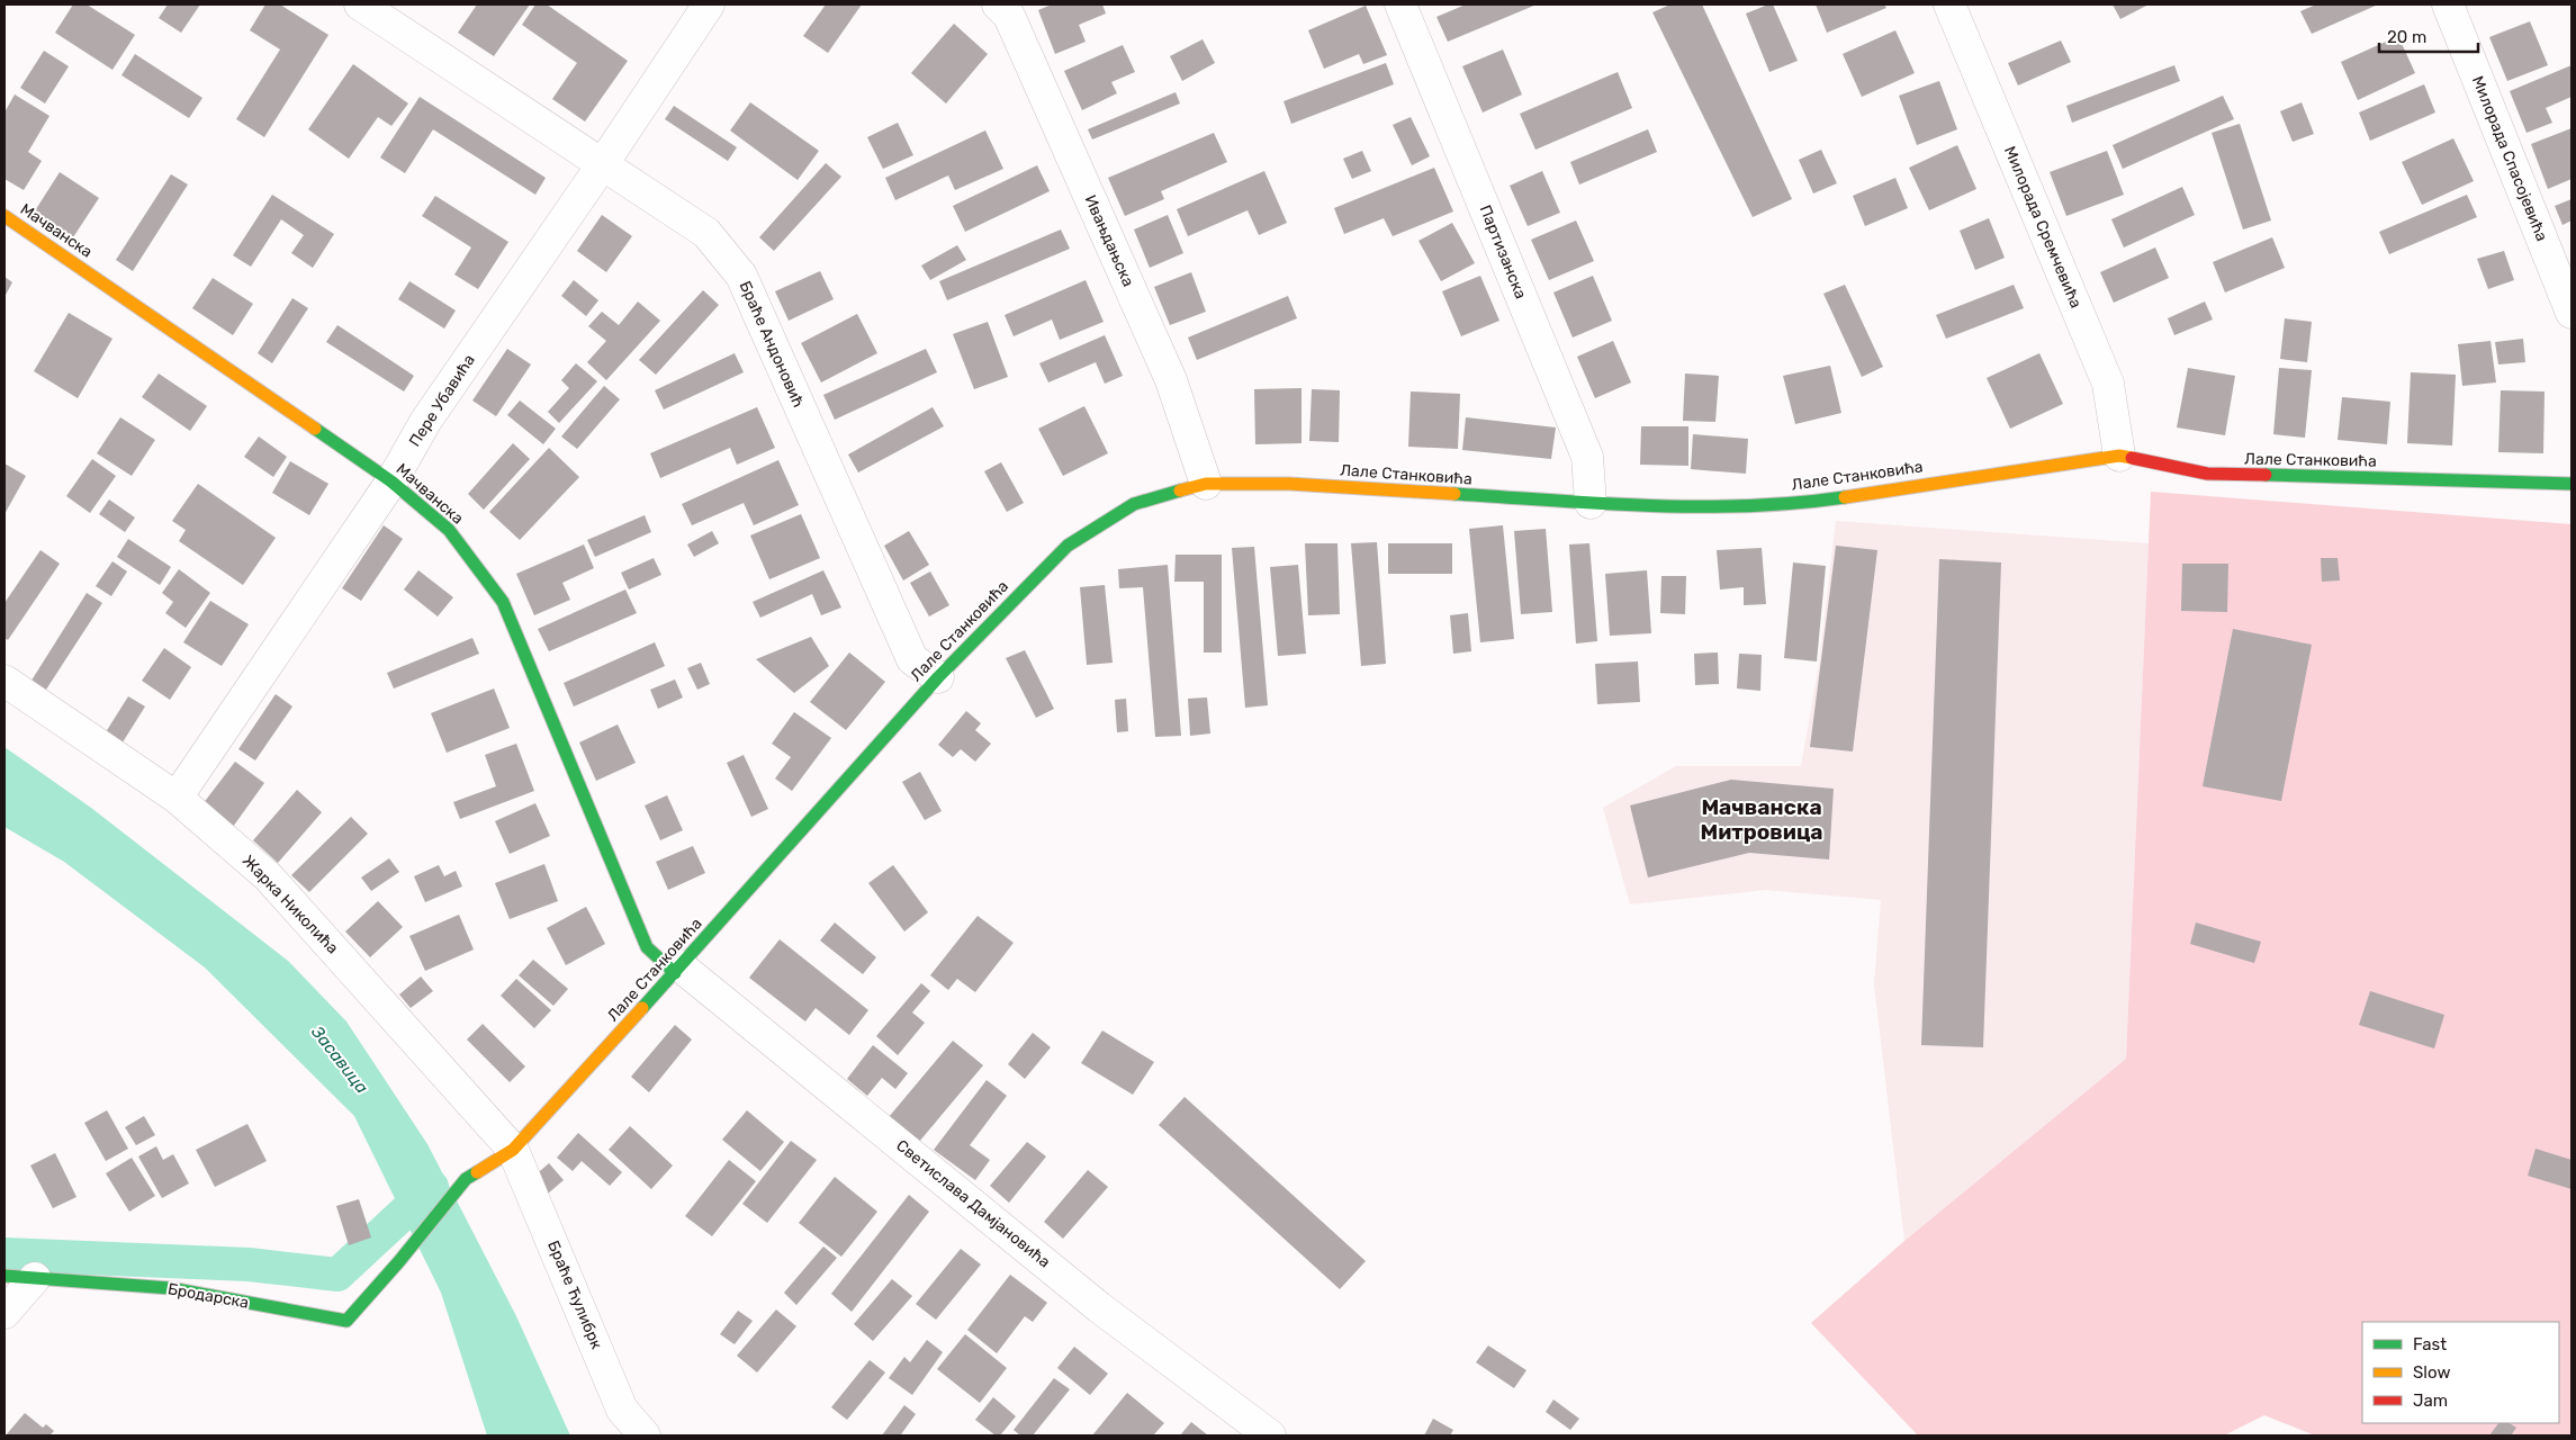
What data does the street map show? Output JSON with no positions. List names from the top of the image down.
{
  "streets": {
    "street": [
      "Милорада Спасојевића",
      "Милорада Сремчевића",
      "Мачванска",
      "Ивањдањска",
      "Партизанска",
      "Браће Андоновић",
      "Пере Убавића",
      "Лале Станковића",
      "Жарка Николића",
      "Светислава Дамјановића",
      "Браће Ћулибрк",
      "Бродарска"
    ]
  },
  "crossings": [
    ["Милорада Сремчевића", "Лале Станковића"],
    ["Мачванска", "Пере Убавића"],
    ["Мачванска", "Лале Станковића"],
    ["Мачванска", "Светислава Дамјановића"],
    ["Ивањдањска", "Лале Станковића"],
    ["Партизанска", "Лале Станковића"],
    ["Браће Андоновић", "Пере Убавића"],
    ["Браће Андоновић", "Лале Станковића"],
    ["Пере Убавића", "Жарка Николића"],
    ["Лале Станковића", "Жарка Николића"],
    ["Лале Станковића", "Светислава Дамјановића"],
    ["Лале Станковића", "Браће Ћулибрк"],
    ["Лале Станковића", "Бродарска"],
    ["Жарка Николића", "Браће Ћулибрк"]
  ],
  "districts": ["Мачванска Митровица"],
  "water": ["Засавица"],
  "legend": ["Fast", "Slow", "Jam"],
  "scale_bar": "20 m"
}
